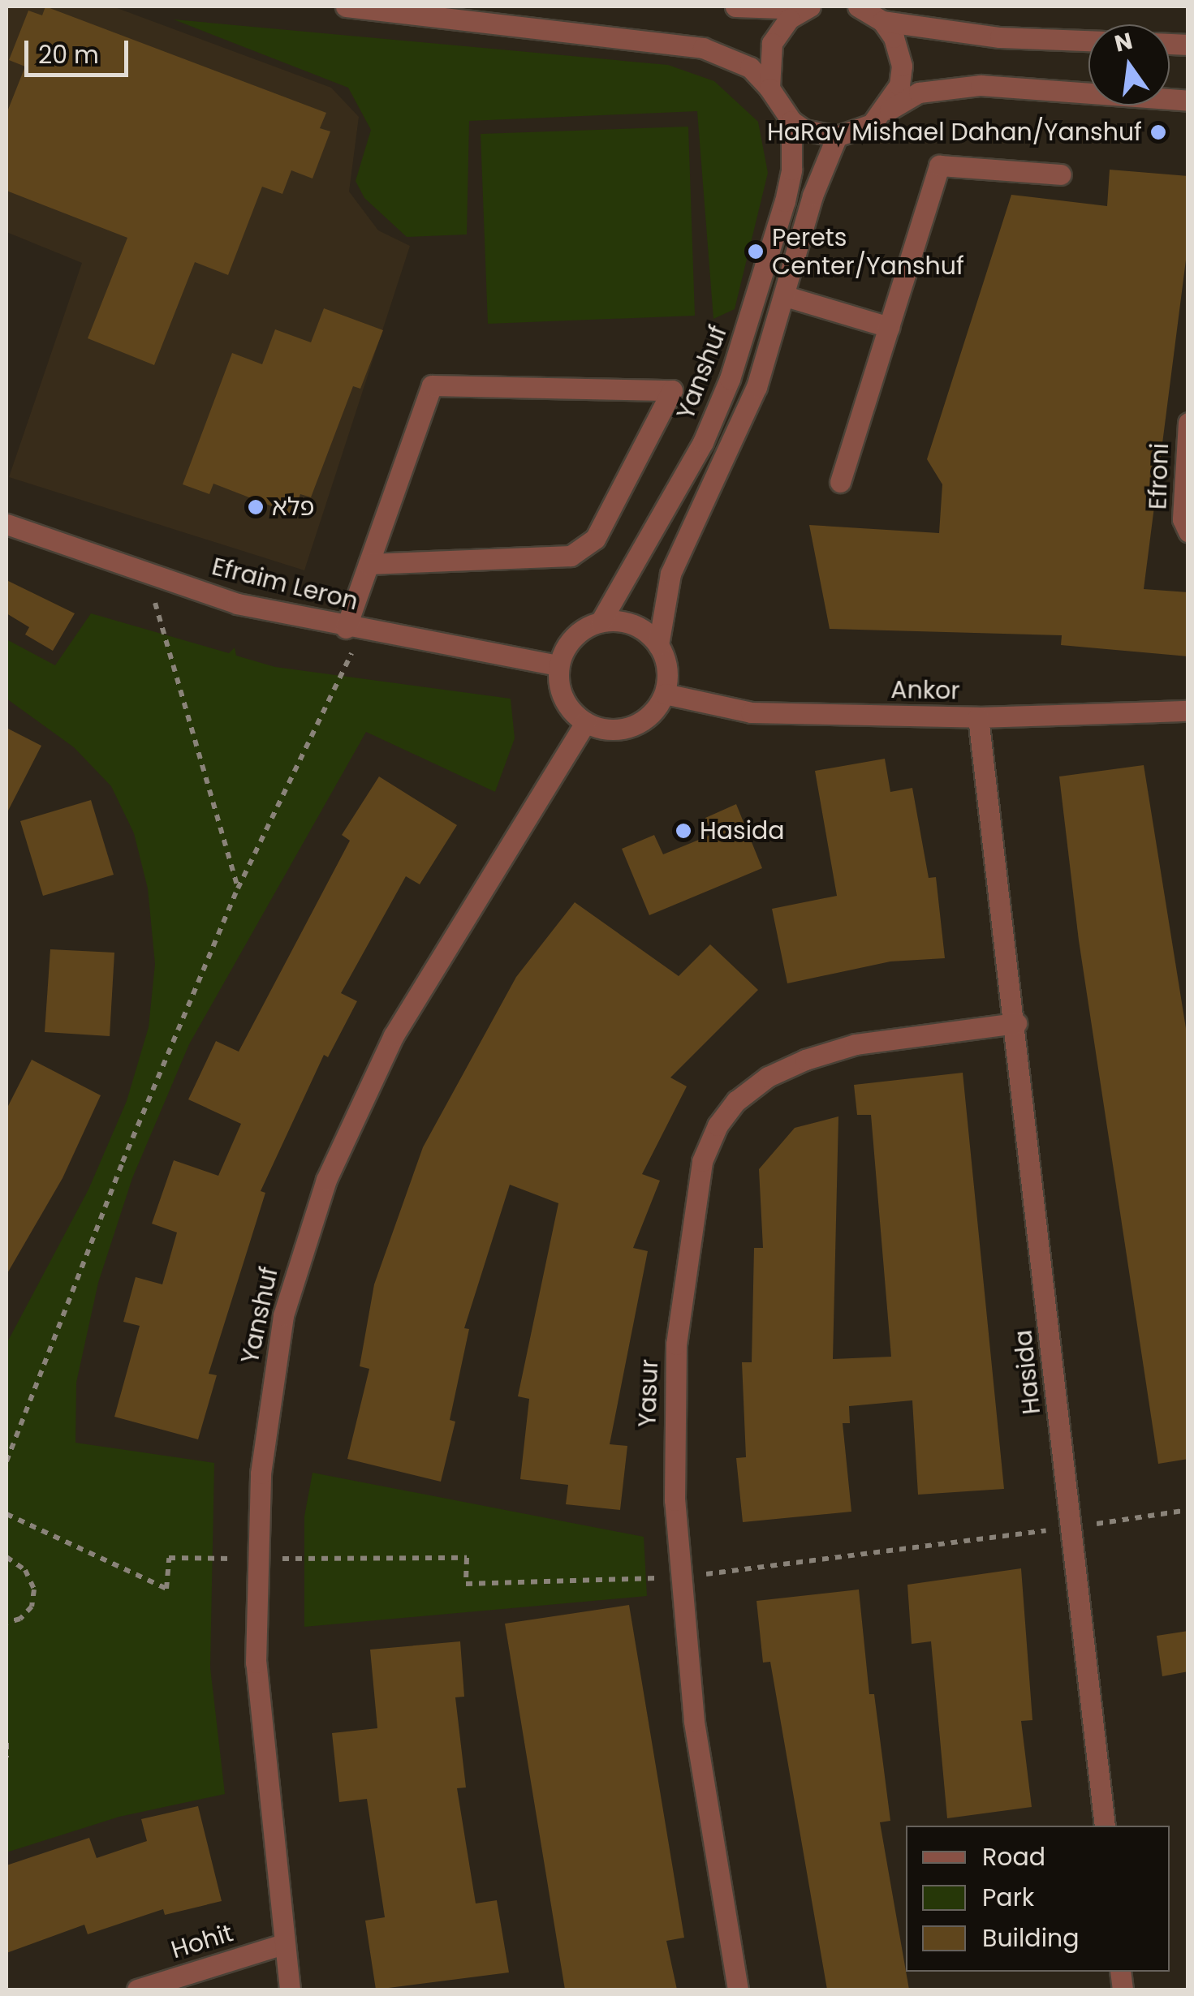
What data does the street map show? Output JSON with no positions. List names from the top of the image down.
{
  "streets": {
    "street": [
      "Yanshuf",
      "Efroni",
      "Efraim Leron",
      "Ankor",
      "Hasida",
      "Yasur",
      "Hohit"
    ]
  },
  "crossings": [
    ["Yanshuf", "Efraim Leron"],
    ["Yanshuf", "Ankor"],
    ["Yanshuf", "Hohit"],
    ["Efraim Leron", "Ankor"],
    ["Ankor", "Hasida"],
    ["Hasida", "Yasur"]
  ],
  "places": [
    "HaRav Mishael Dahan/Yanshuf",
    "Perets Center/Yanshuf",
    "פלא",
    "Hasida"
  ],
  "legend": ["Road", "Park", "Building"],
  "scale_bar": "20 m",
  "north": "top"
}
